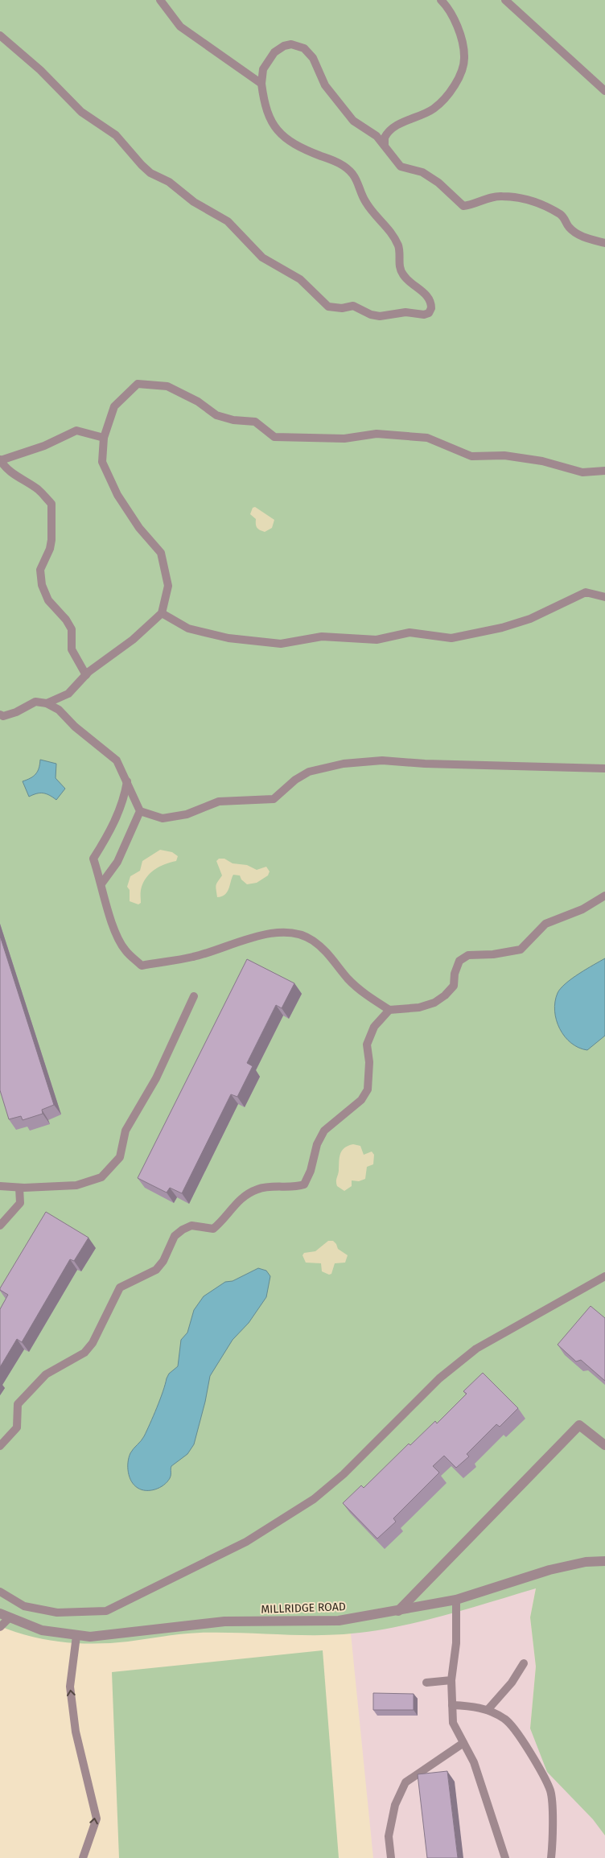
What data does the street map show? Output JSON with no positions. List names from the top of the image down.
{
  "streets": {
    "street": ["MILLRIDGE ROAD"]
  }
}
